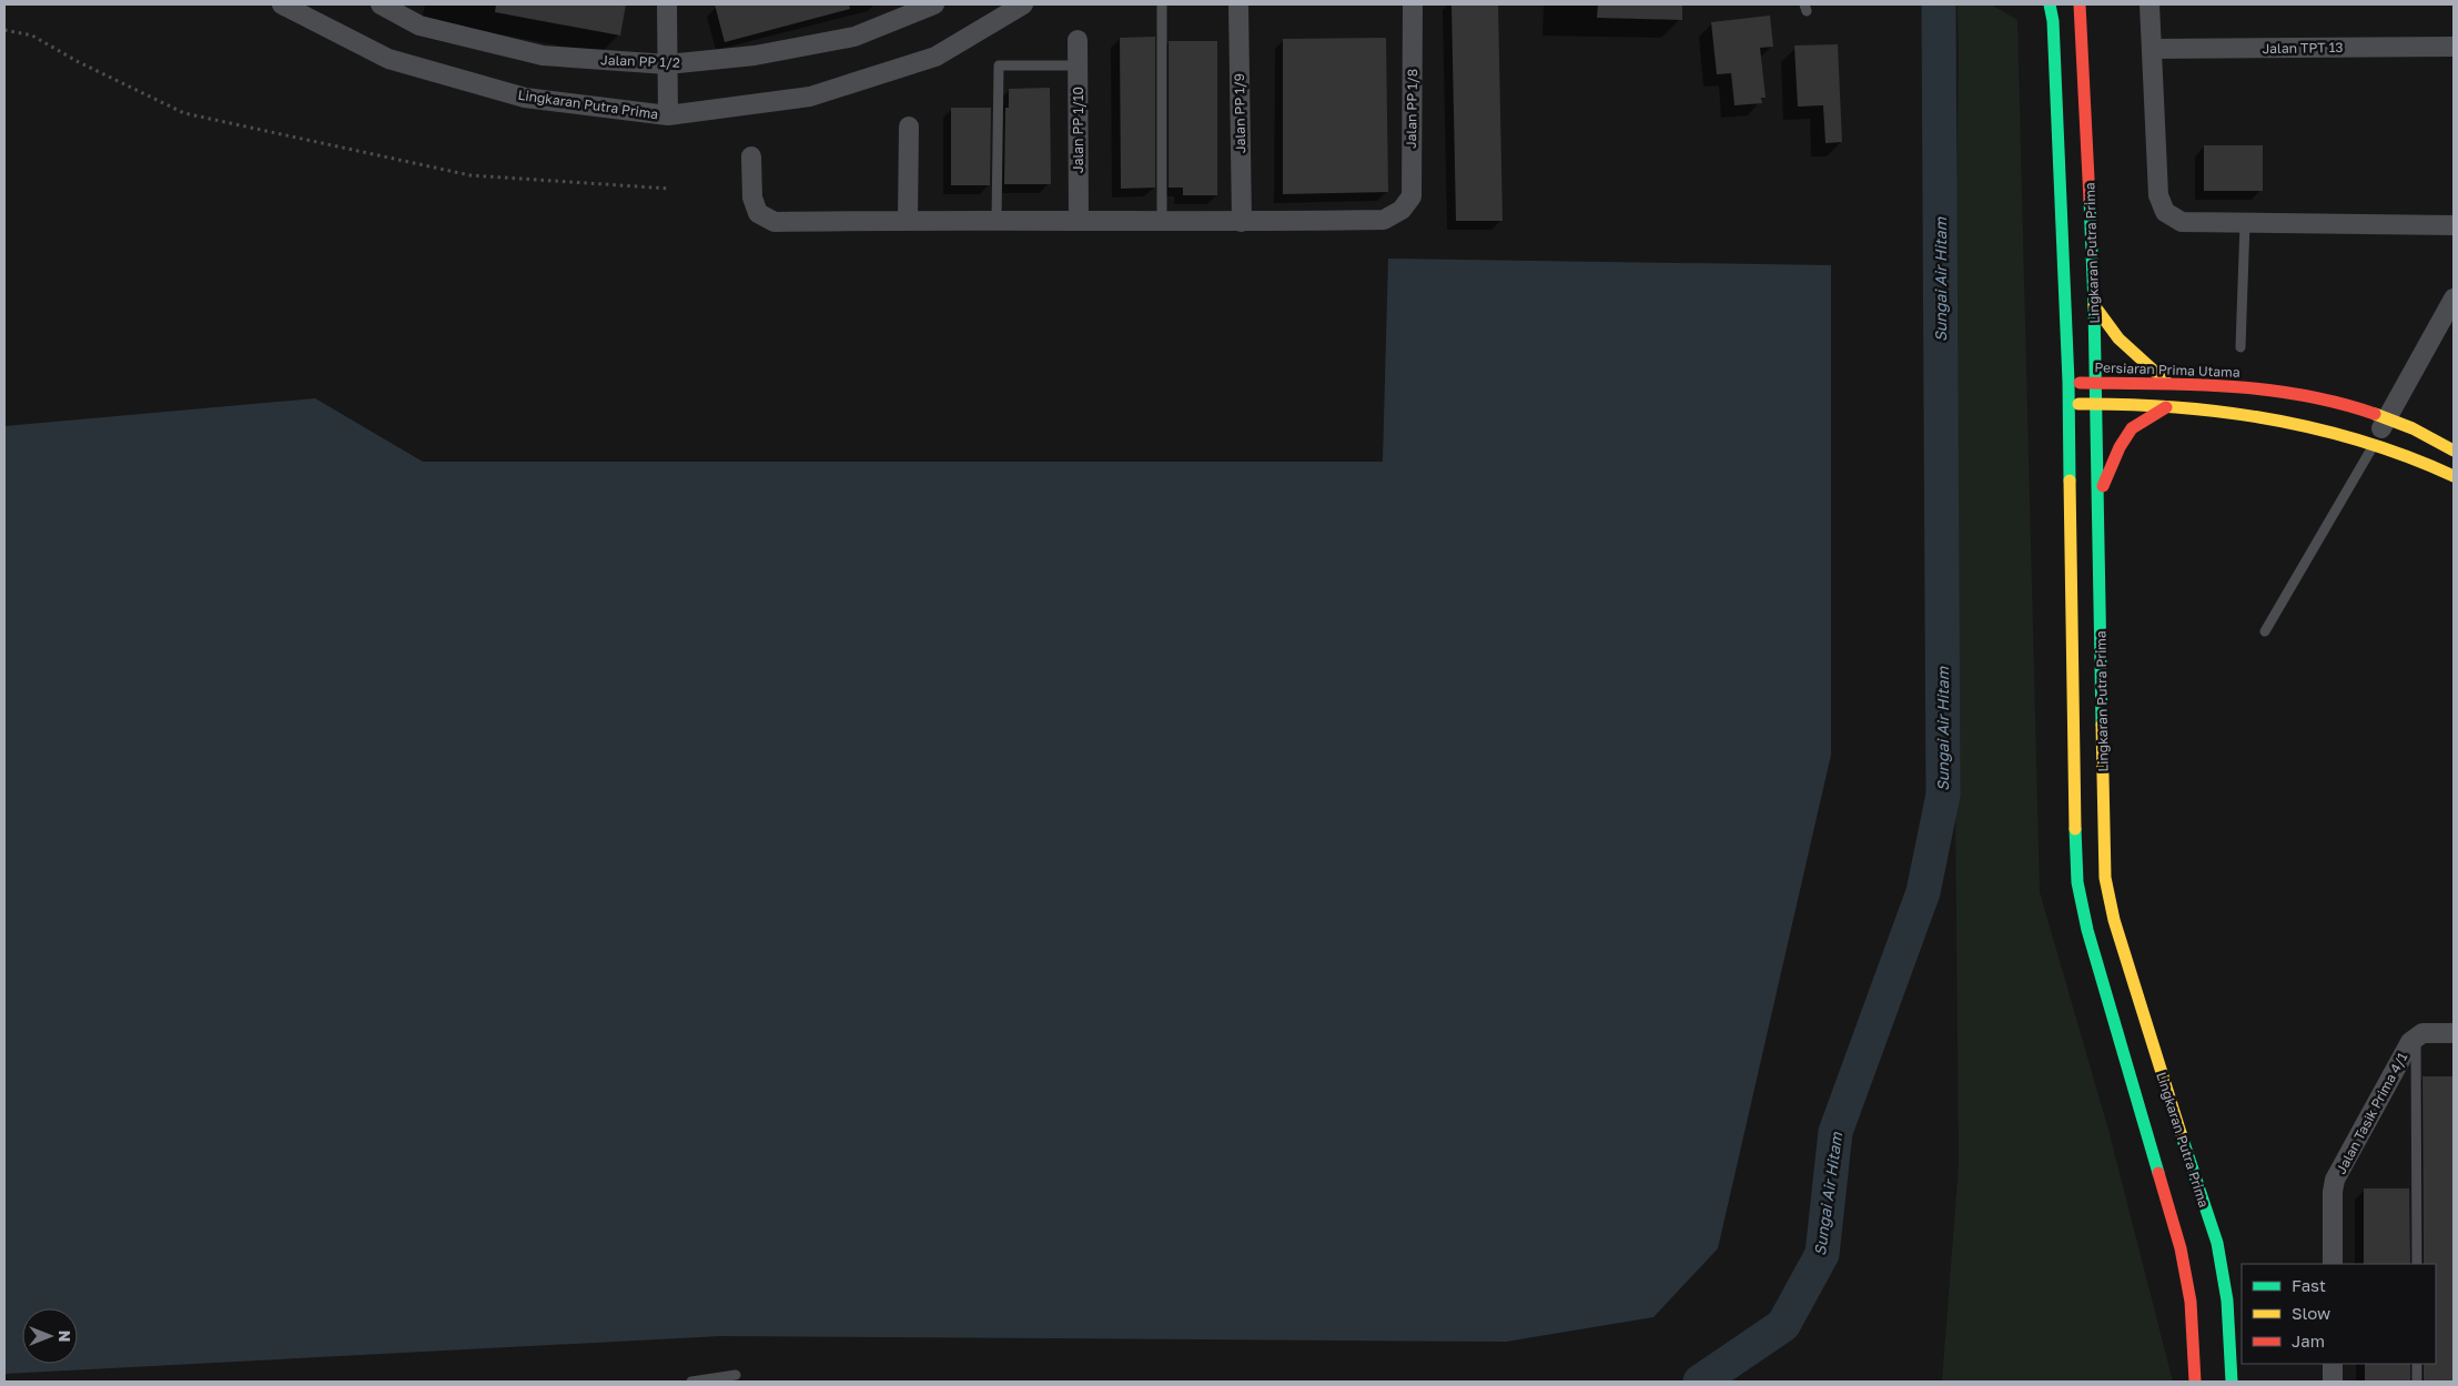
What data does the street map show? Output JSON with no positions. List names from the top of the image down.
{
  "streets": {
    "main road": ["Lingkaran Putra Prima", "Persiaran Prima Utama"],
    "street": [
      "Jalan TPT 13",
      "Jalan PP 1/2",
      "Jalan PP 1/8",
      "Jalan PP 1/9",
      "Jalan PP 1/10",
      "Jalan Tasik Prima 4/1"
    ]
  },
  "crossings": [
    ["Lingkaran Putra Prima", "Persiaran Prima Utama"],
    ["Jalan PP 1/8", "Jalan PP 1/9"]
  ],
  "water": ["Sungai Air Hitam"],
  "legend": ["Fast", "Slow", "Jam"],
  "north": "right"
}
